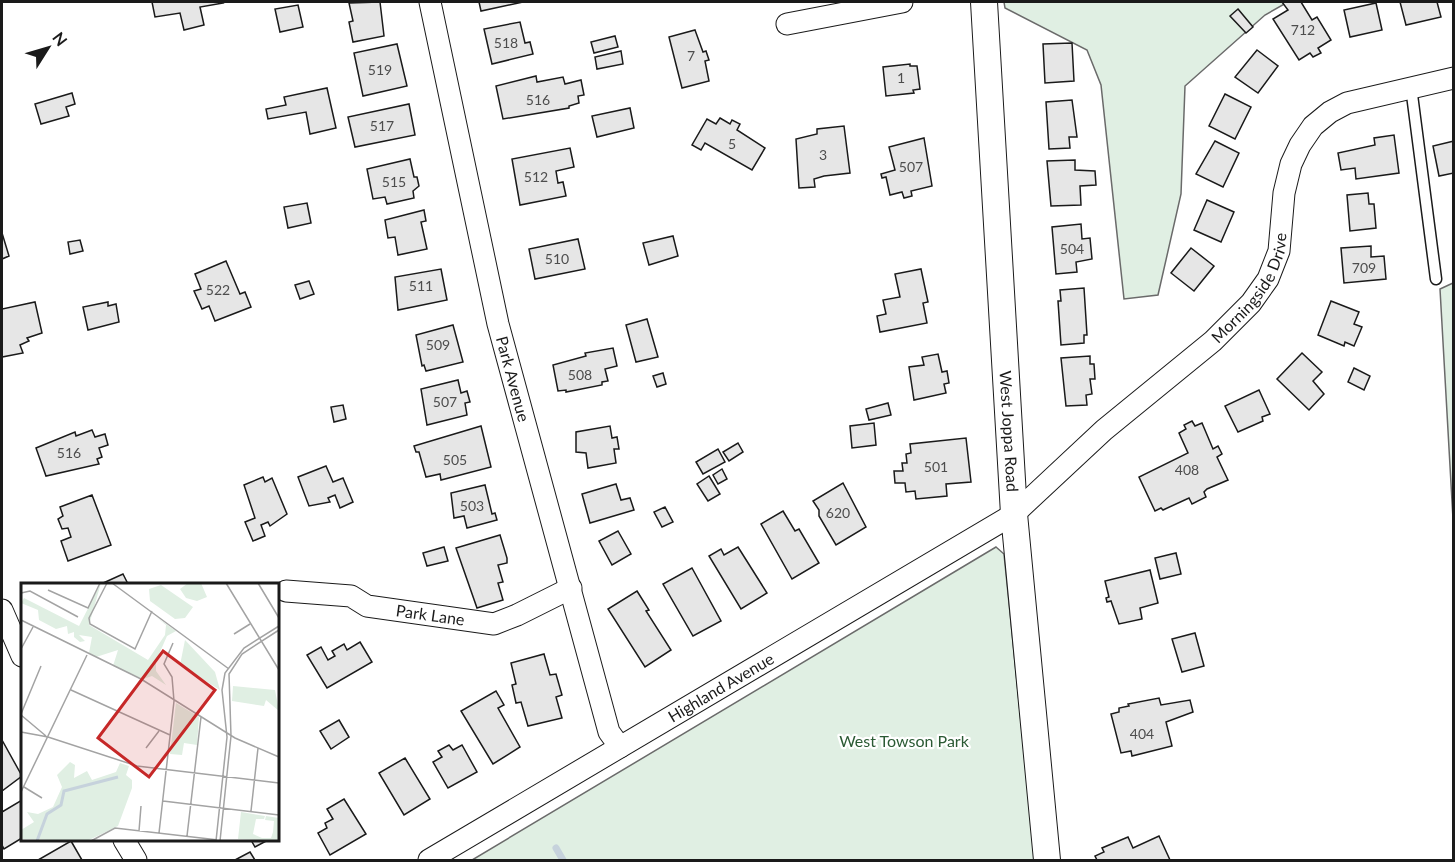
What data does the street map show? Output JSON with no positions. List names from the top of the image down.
{
  "streets": {
    "street": [
      "Morningside Drive",
      "Park Avenue",
      "West Joppa Road",
      "Park Lane",
      "Highland Avenue"
    ]
  },
  "crossings": [
    ["Morningside Drive", "West Joppa Road"],
    ["Morningside Drive", "Highland Avenue"],
    ["Park Avenue", "Park Lane"],
    ["Park Avenue", "Highland Avenue"],
    ["West Joppa Road", "Highland Avenue"]
  ],
  "parks": ["West Towson Park"],
  "house_numbers": [
    "712",
    "518",
    "7",
    "519",
    "1",
    "516",
    "517",
    "5",
    "3",
    "507",
    "512",
    "515",
    "504",
    "510",
    "709",
    "511",
    "522",
    "509",
    "508",
    "507",
    "516",
    "505",
    "501",
    "408",
    "503",
    "620",
    "404"
  ],
  "north": "top right"
}
